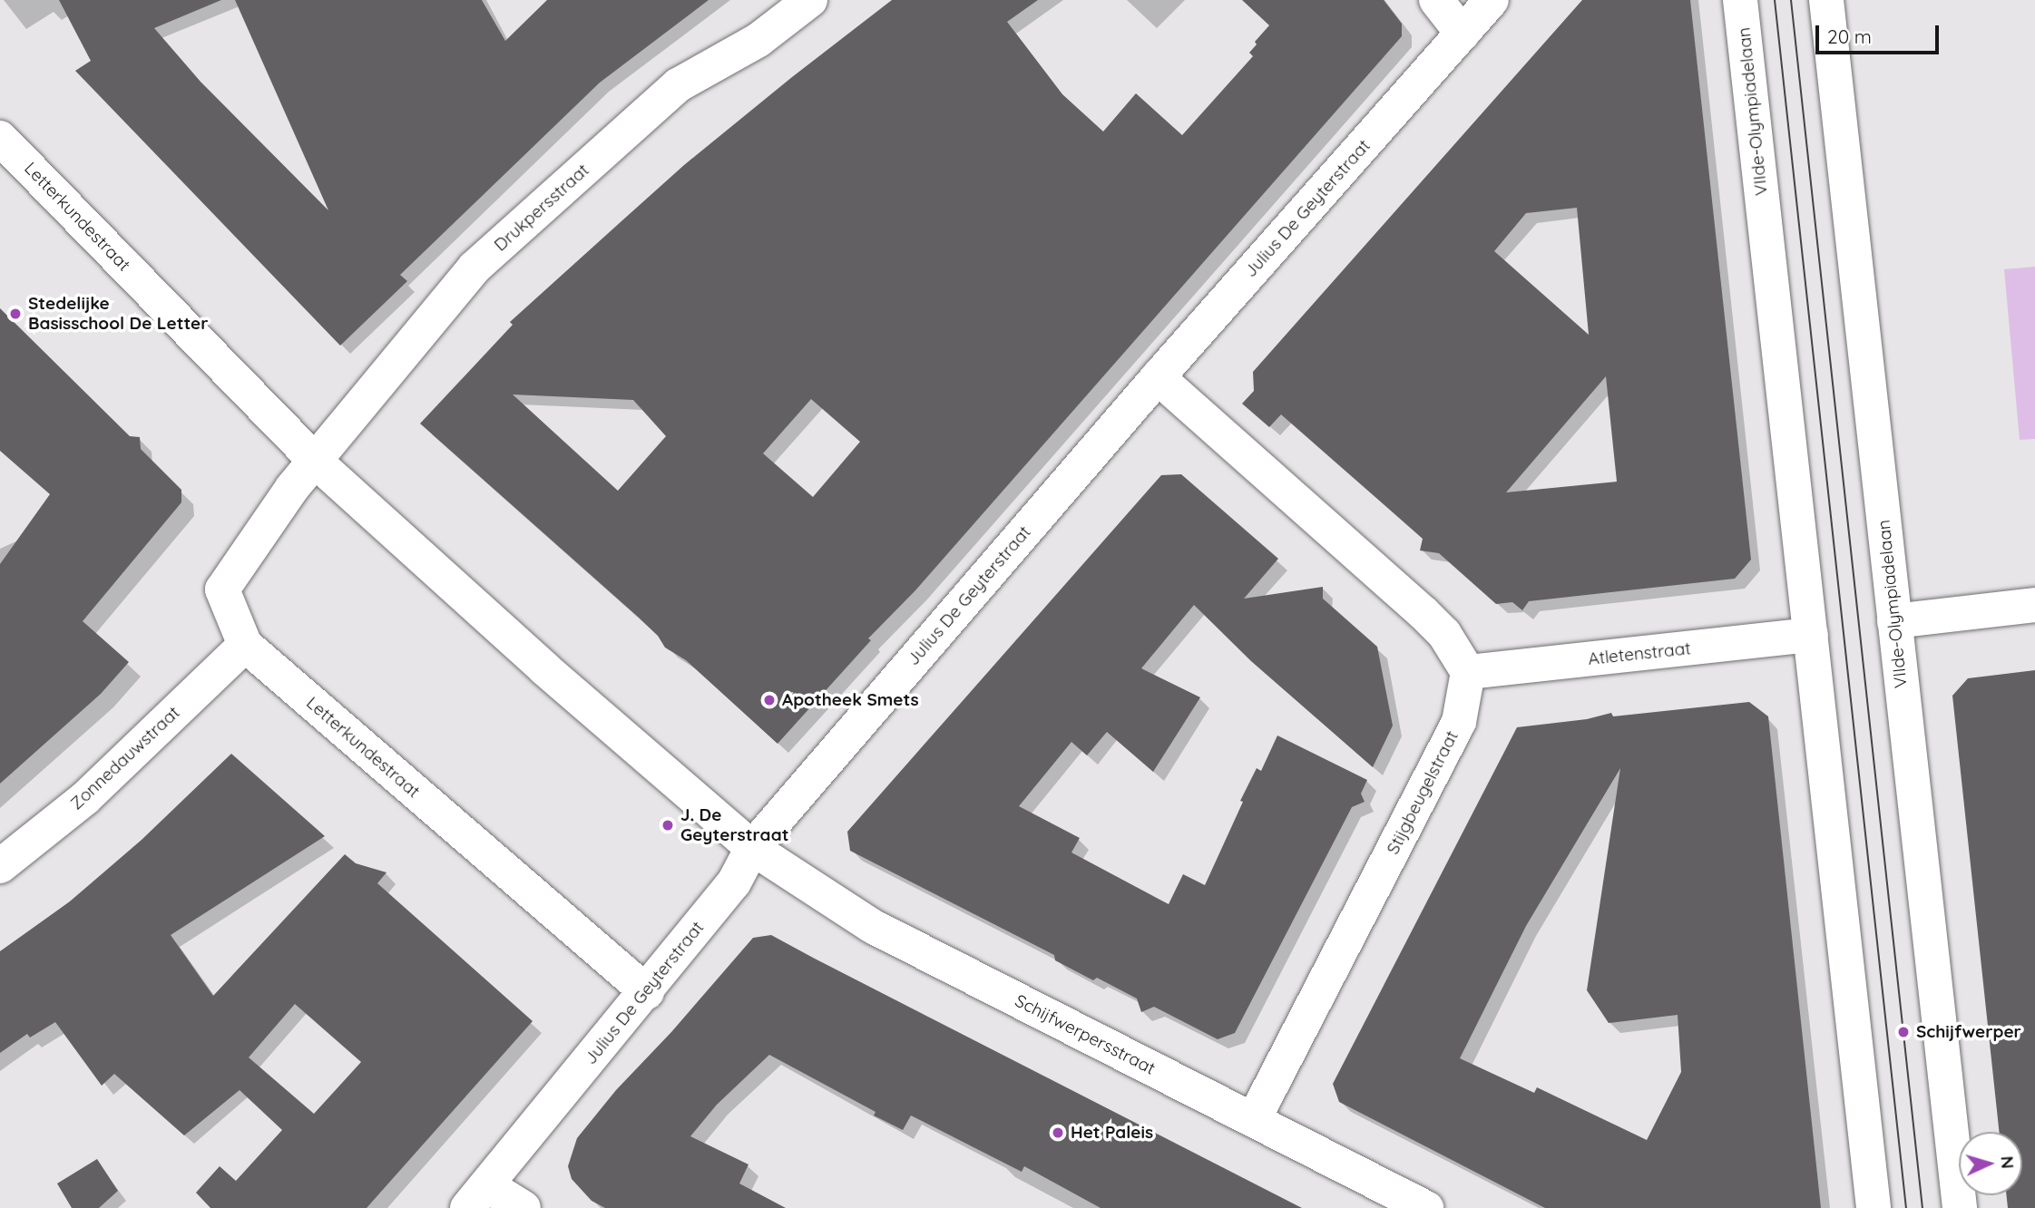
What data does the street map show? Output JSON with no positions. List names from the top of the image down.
{
  "streets": {
    "street": [
      "VIIde-Olympiadelaan",
      "Drukpersstraat",
      "Julius De Geyterstraat",
      "Letterkundestraat",
      "Atletenstraat",
      "Zonnedauwstraat",
      "Stijgbeugelstraat",
      "Schijfwerpersstraat"
    ]
  },
  "crossings": [
    ["VIIde-Olympiadelaan", "Atletenstraat"],
    ["Drukpersstraat", "Letterkundestraat"],
    ["Julius De Geyterstraat", "Letterkundestraat"],
    ["Julius De Geyterstraat", "Schijfwerpersstraat"],
    ["Letterkundestraat", "Zonnedauwstraat"],
    ["Letterkundestraat", "Schijfwerpersstraat"],
    ["Atletenstraat", "Stijgbeugelstraat"],
    ["Stijgbeugelstraat", "Schijfwerpersstraat"]
  ],
  "places": [
    "Stedelijke Basisschool De Letter",
    "Apotheek Smets",
    "J. De Geyterstraat",
    "Schijfwerper",
    "Het Paleis"
  ],
  "scale_bar": "20 m",
  "north": "right"
}
